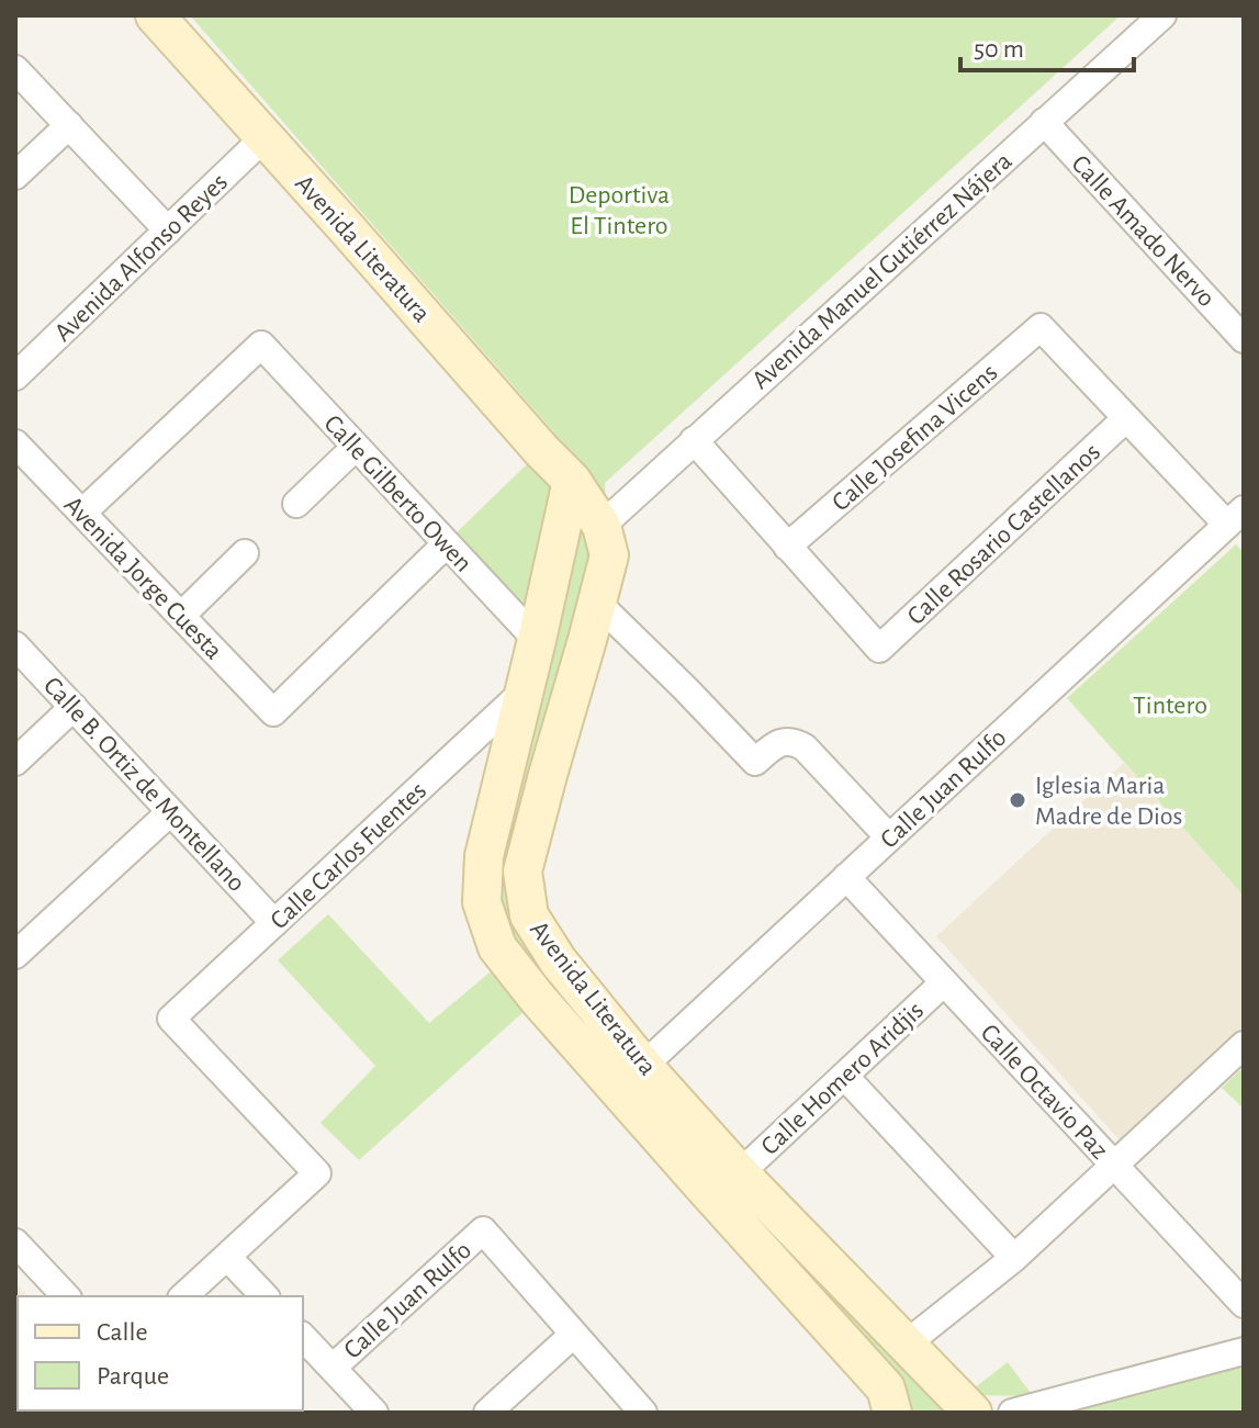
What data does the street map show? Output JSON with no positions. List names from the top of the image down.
{
  "streets": {
    "street": [
      "Calle Amado Nervo",
      "Avenida Literatura",
      "Avenida Alfonso Reyes",
      "Avenida Manuel Gutiérrez Nájera",
      "Calle Josefina Vicens",
      "Calle Gilberto Owen",
      "Calle Rosario Castellanos",
      "Avenida Jorge Cuesta",
      "Calle B. Ortiz de Montellano",
      "Calle Juan Rulfo",
      "Calle Carlos Fuentes",
      "Calle Homero Aridjis",
      "Calle Octavio Paz"
    ]
  },
  "crossings": [
    ["Calle Amado Nervo", "Avenida Manuel Gutiérrez Nájera"],
    ["Avenida Literatura", "Avenida Alfonso Reyes"],
    ["Avenida Literatura", "Avenida Manuel Gutiérrez Nájera"],
    ["Avenida Literatura", "Calle Gilberto Owen"],
    ["Avenida Literatura", "Calle Juan Rulfo"],
    ["Avenida Literatura", "Calle Carlos Fuentes"],
    ["Avenida Literatura", "Calle Homero Aridjis"],
    ["Calle Josefina Vicens", "Calle Rosario Castellanos"],
    ["Calle Gilberto Owen", "Avenida Jorge Cuesta"],
    ["Calle B. Ortiz de Montellano", "Calle Carlos Fuentes"],
    ["Calle Juan Rulfo", "Calle Octavio Paz"],
    ["Calle Homero Aridjis", "Calle Octavio Paz"]
  ],
  "parks": ["Deportiva El Tintero", "Tintero"],
  "places": ["Iglesia Maria Madre de Dios"],
  "legend": ["Calle", "Parque"],
  "scale_bar": "50 m"
}
